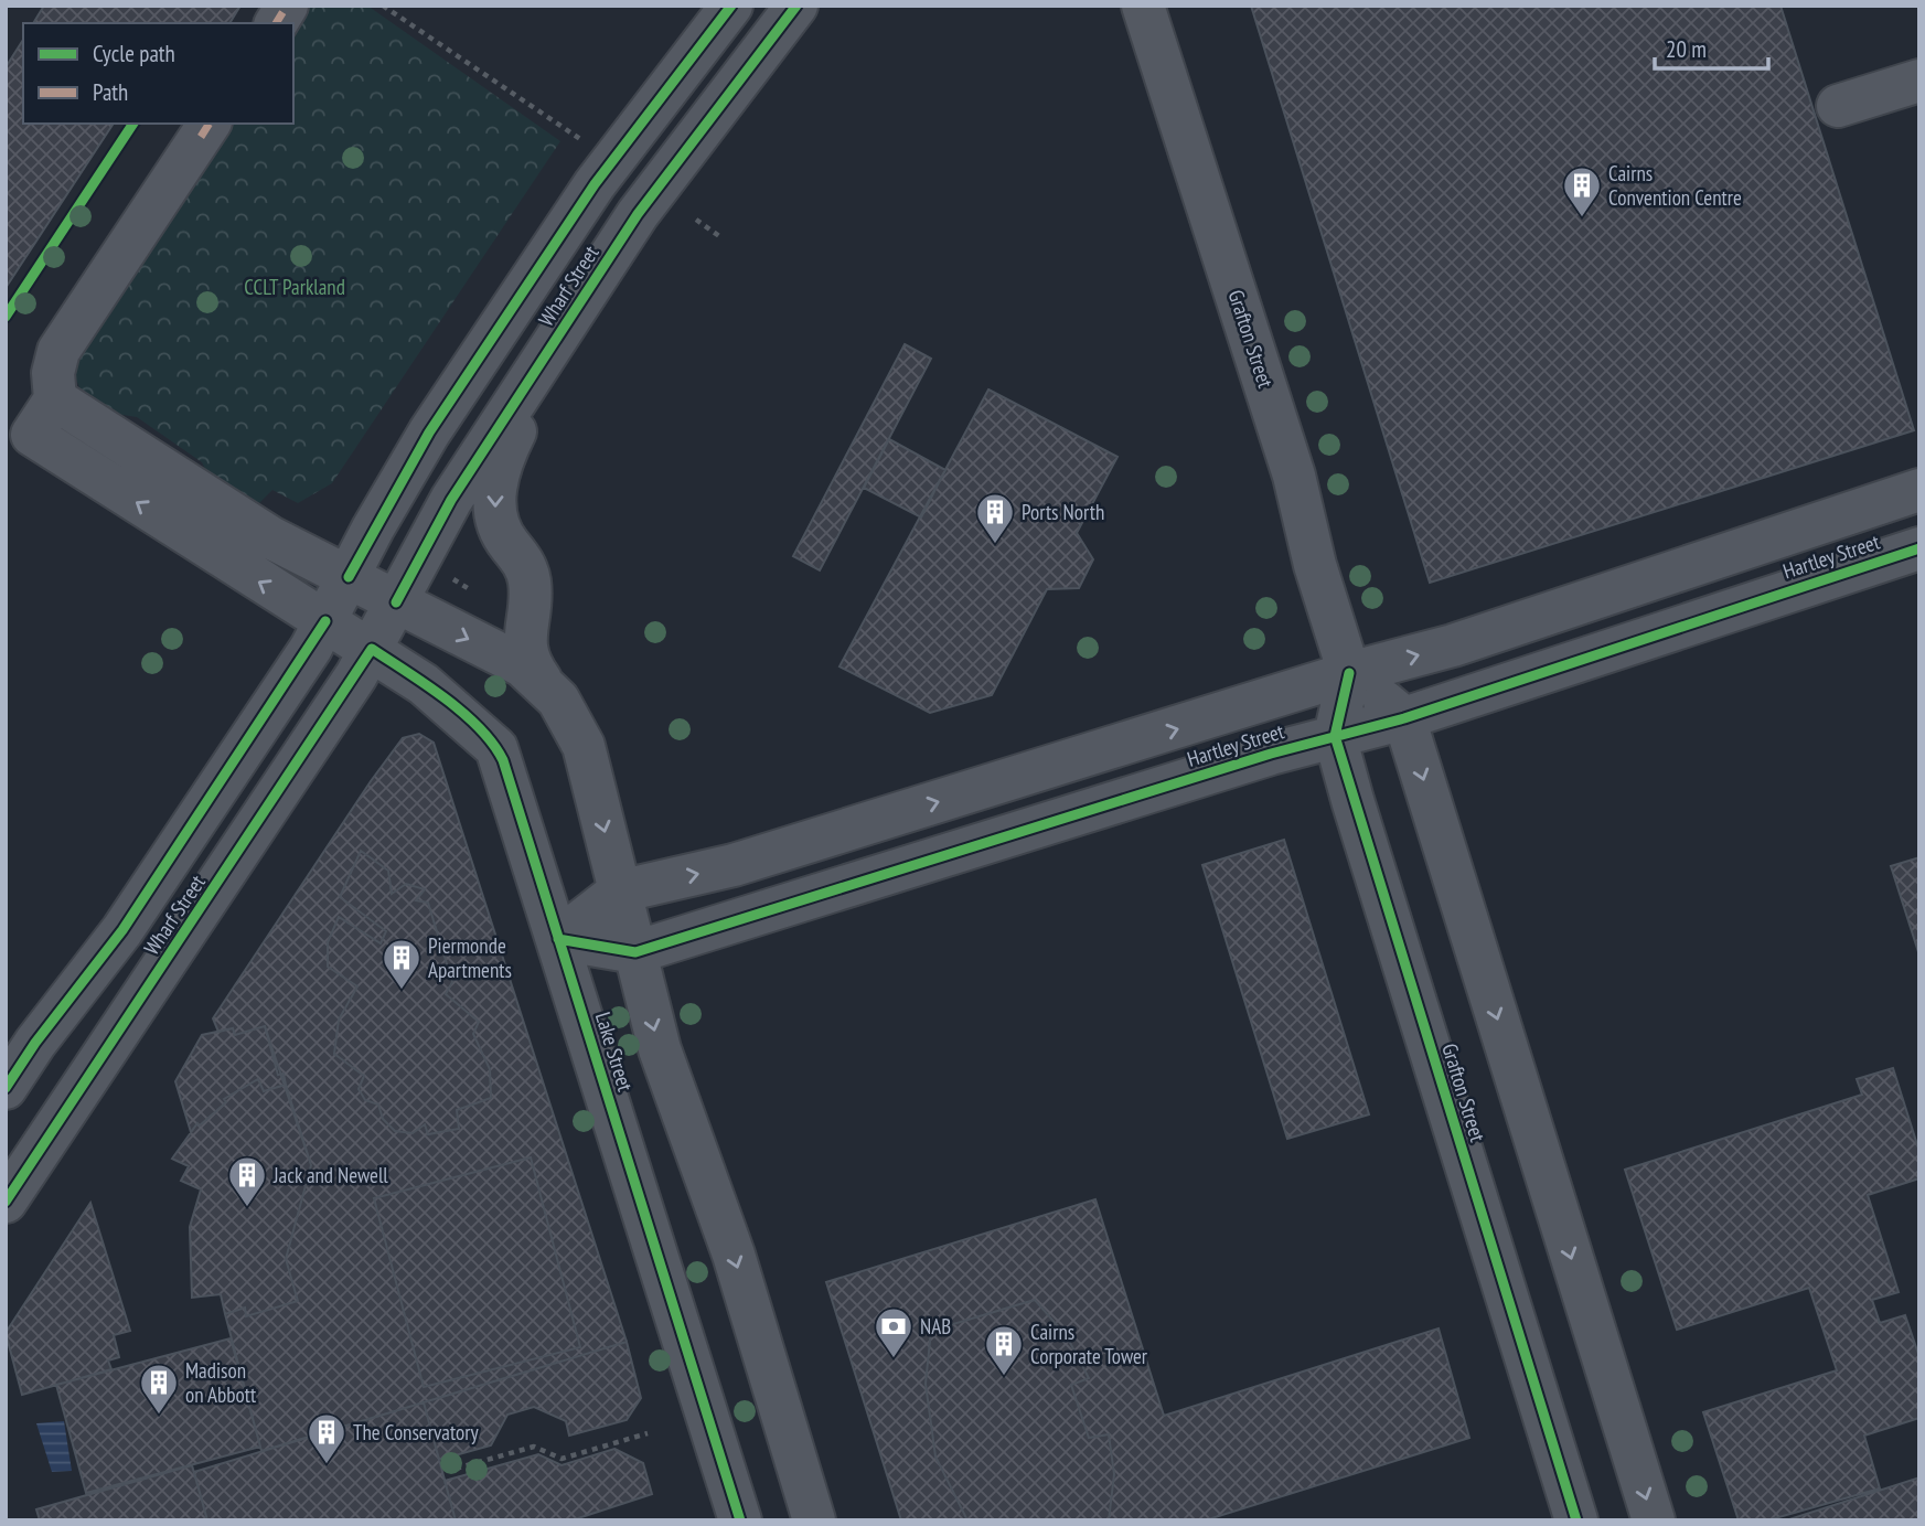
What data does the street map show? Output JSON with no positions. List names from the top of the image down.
{
  "streets": {
    "street": [
      "Wharf Street",
      "Grafton Street",
      "Hartley Street",
      "Lake Street"
    ]
  },
  "crossings": [
    ["Wharf Street", "Lake Street"],
    ["Grafton Street", "Hartley Street"],
    ["Hartley Street", "Lake Street"]
  ],
  "parks": ["CCLT Parkland"],
  "places": {
    "building": [
      "Cairns Convention Centre",
      "Ports North",
      "Piermonde Apartments",
      "Jack and Newell",
      "Cairns Corporate Tower",
      "Madison on Abbott",
      "The Conservatory"
    ],
    "bank": ["NAB"]
  },
  "legend": ["Cycle path", "Path"],
  "scale_bar": "20 m"
}
